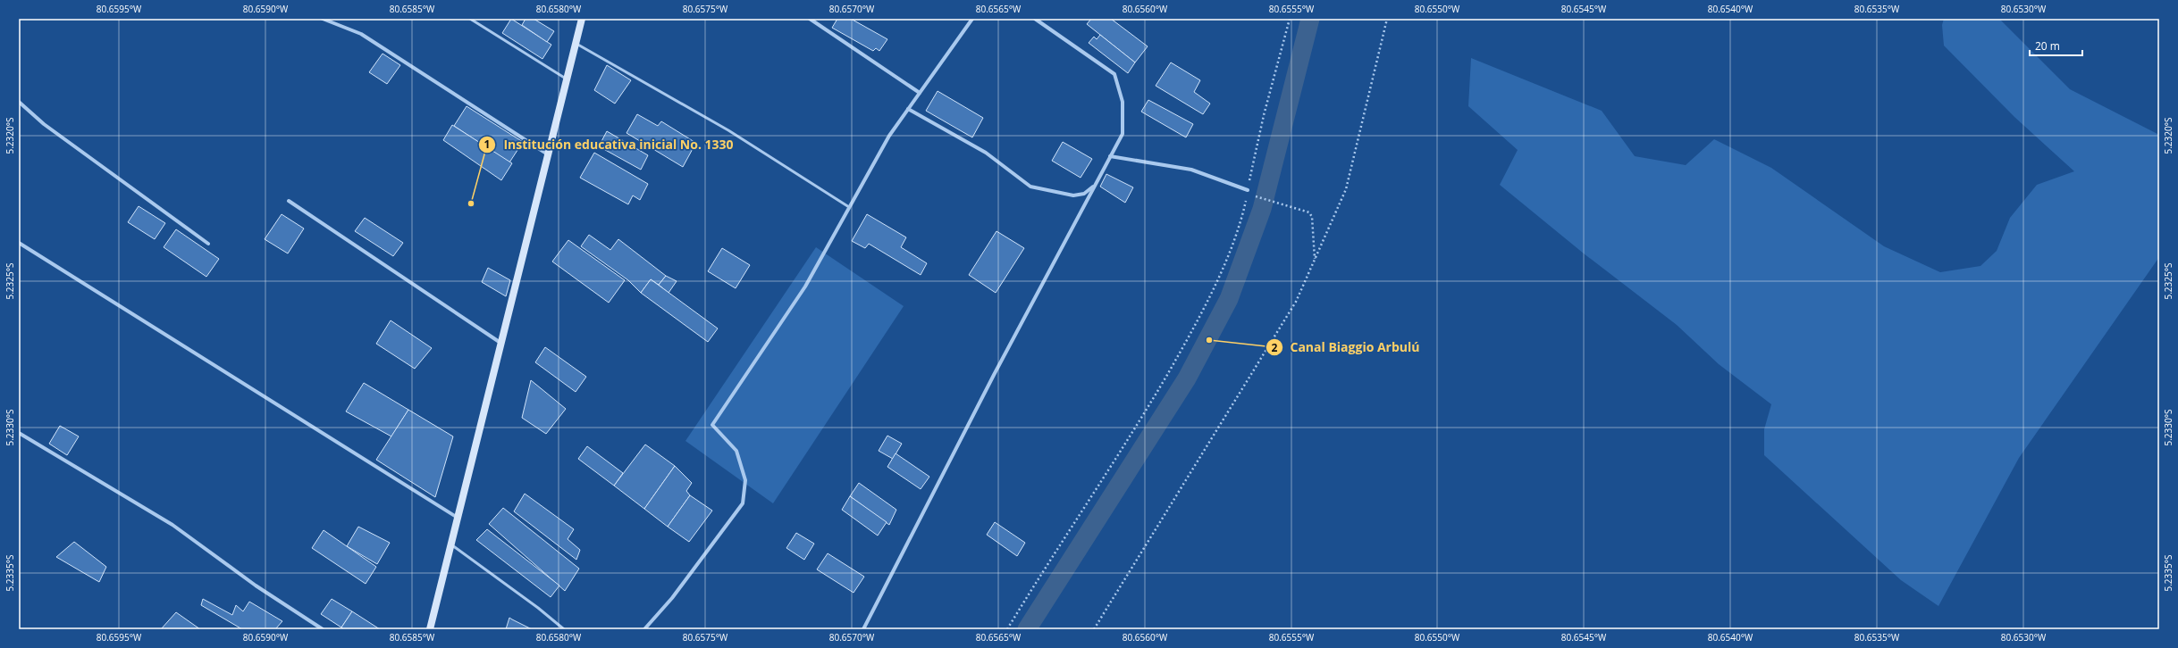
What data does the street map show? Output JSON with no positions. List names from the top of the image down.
{
  "places": ["Institución educativa inicial No. 1330", "Canal Biaggio Arbulú"],
  "scale_bar": "20 m",
  "coordinates": [
    "80.6595°W",
    "80.6590°W",
    "80.6585°W",
    "80.6580°W",
    "80.6575°W",
    "80.6570°W",
    "80.6565°W",
    "80.6560°W",
    "80.6555°W",
    "80.6550°W",
    "80.6545°W",
    "80.6540°W",
    "80.6535°W",
    "80.6530°W",
    "5.2320°S",
    "5.2325°S",
    "5.2330°S",
    "5.2335°S"
  ]
}
